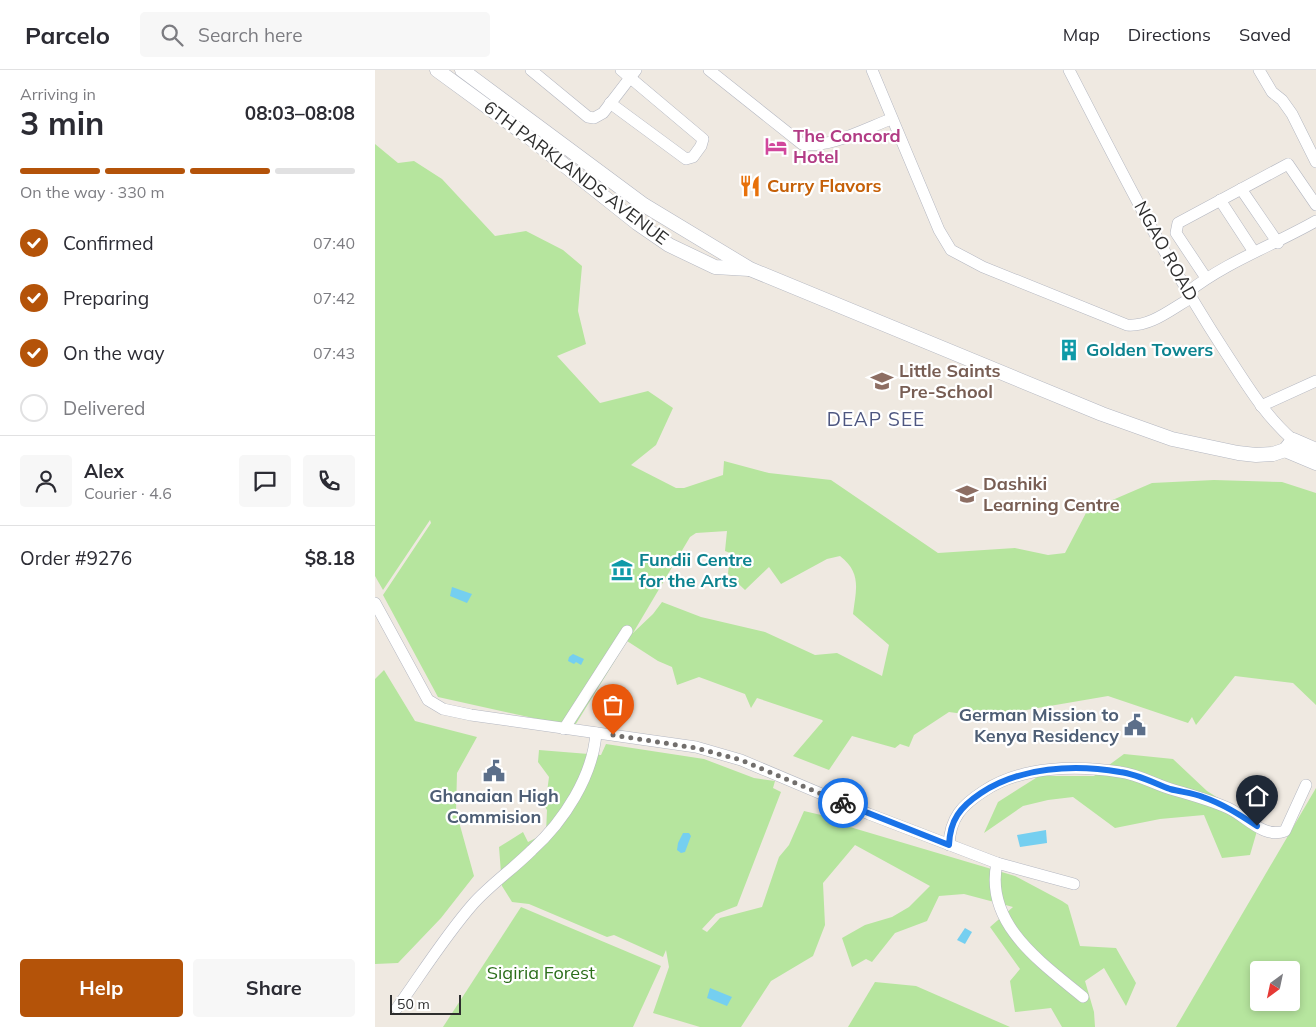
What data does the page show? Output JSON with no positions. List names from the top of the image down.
{
  "streets": {
    "street": ["6TH PARKLANDS AVENUE", "NGAO ROAD"]
  },
  "crossings": [
    ["6TH PARKLANDS AVENUE", "NGAO ROAD"]
  ],
  "districts": ["DEAP SEE"],
  "parks": ["Sigiria Forest"],
  "places": {
    "hotel": ["The Concord Hotel"],
    "restaurant": ["Curry Flavors"],
    "building": ["Golden Towers"],
    "school or university": ["Little Saints Pre-School", "Dashiki Learning Centre"],
    "museum": ["Fundii Centre for the Arts"],
    "public building": ["German Mission to Kenya Residency", "Ghanaian High Commision"]
  },
  "scale_bar": "50 m",
  "north": "bottom left",
  "page": {
    "header": "Parcelo",
    "search": "Search here",
    "nav": ["Map", "Directions", "Saved"],
    "heading": ["3 min", "Arriving in", "08:03–08:08"],
    "panel": [
      "Alex",
      "Courier · 4.6",
      "Order #9276",
      "$8.18"
    ],
    "bar": "On the way · 330 m",
    "list": [
      ["Confirmed", "07:40"],
      ["Preparing", "07:42"],
      ["On the way", "07:43"],
      "Delivered"
    ],
    "buttons": ["Help", "Share"],
    "scale": "50 m"
  }
}
